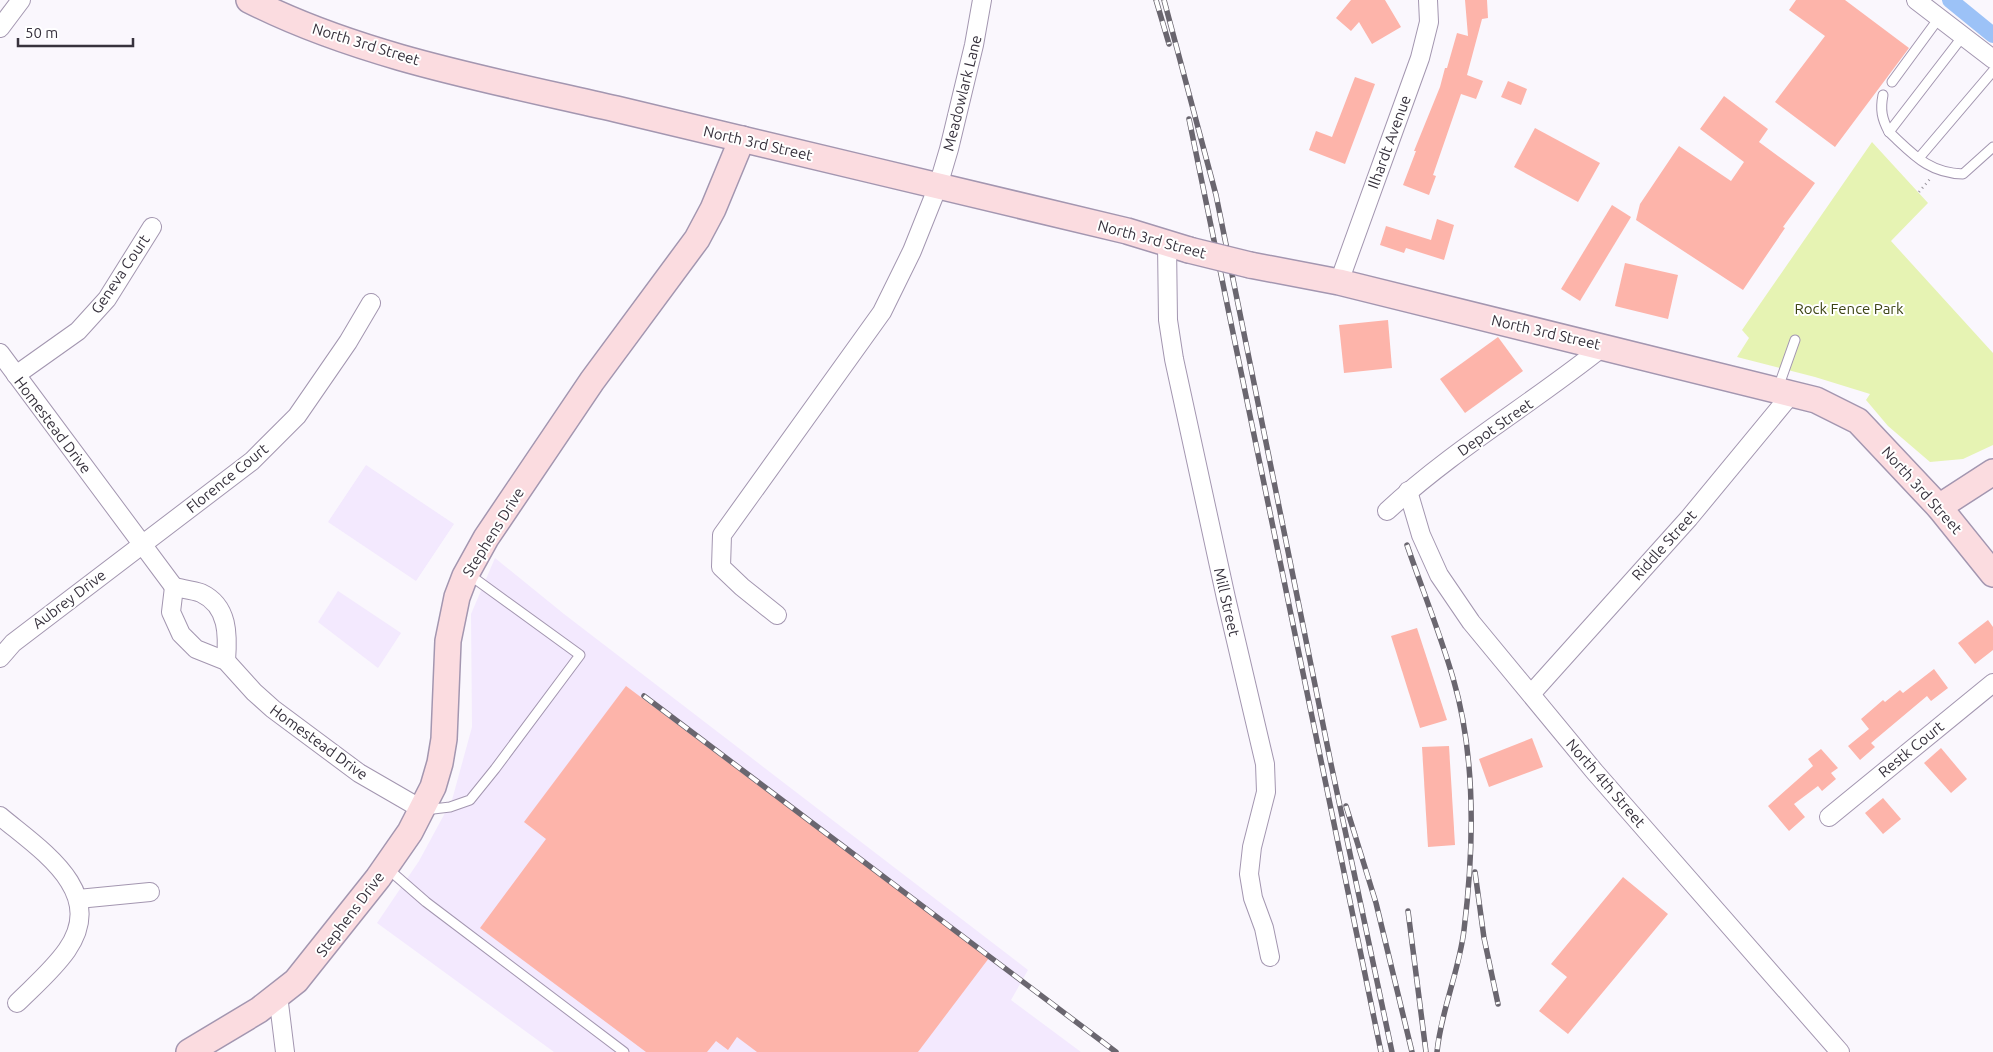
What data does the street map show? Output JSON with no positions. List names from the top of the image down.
{
  "streets": {
    "main road": ["North 3rd Street", "Stephens Drive"],
    "street": [
      "Meadowlark Lane",
      "Ilhardt Avenue",
      "Geneva Court",
      "Homestead Drive",
      "Depot Street",
      "Florence Court",
      "Riddle Street",
      "Aubrey Drive",
      "Mill Street",
      "Restk Court",
      "North 4th Street"
    ]
  },
  "crossings": [
    ["North 3rd Street", "Meadowlark Lane"],
    ["North 3rd Street", "Ilhardt Avenue"],
    ["North 3rd Street", "Depot Street"],
    ["North 3rd Street", "Stephens Drive"],
    ["North 3rd Street", "Riddle Street"],
    ["North 3rd Street", "Mill Street"],
    ["Geneva Court", "Homestead Drive"],
    ["Homestead Drive", "Florence Court"],
    ["Homestead Drive", "Stephens Drive"],
    ["Homestead Drive", "Aubrey Drive"],
    ["Depot Street", "North 4th Street"],
    ["Florence Court", "Aubrey Drive"],
    ["Riddle Street", "North 4th Street"]
  ],
  "parks": ["Rock Fence Park"],
  "scale_bar": "50 m"
}
